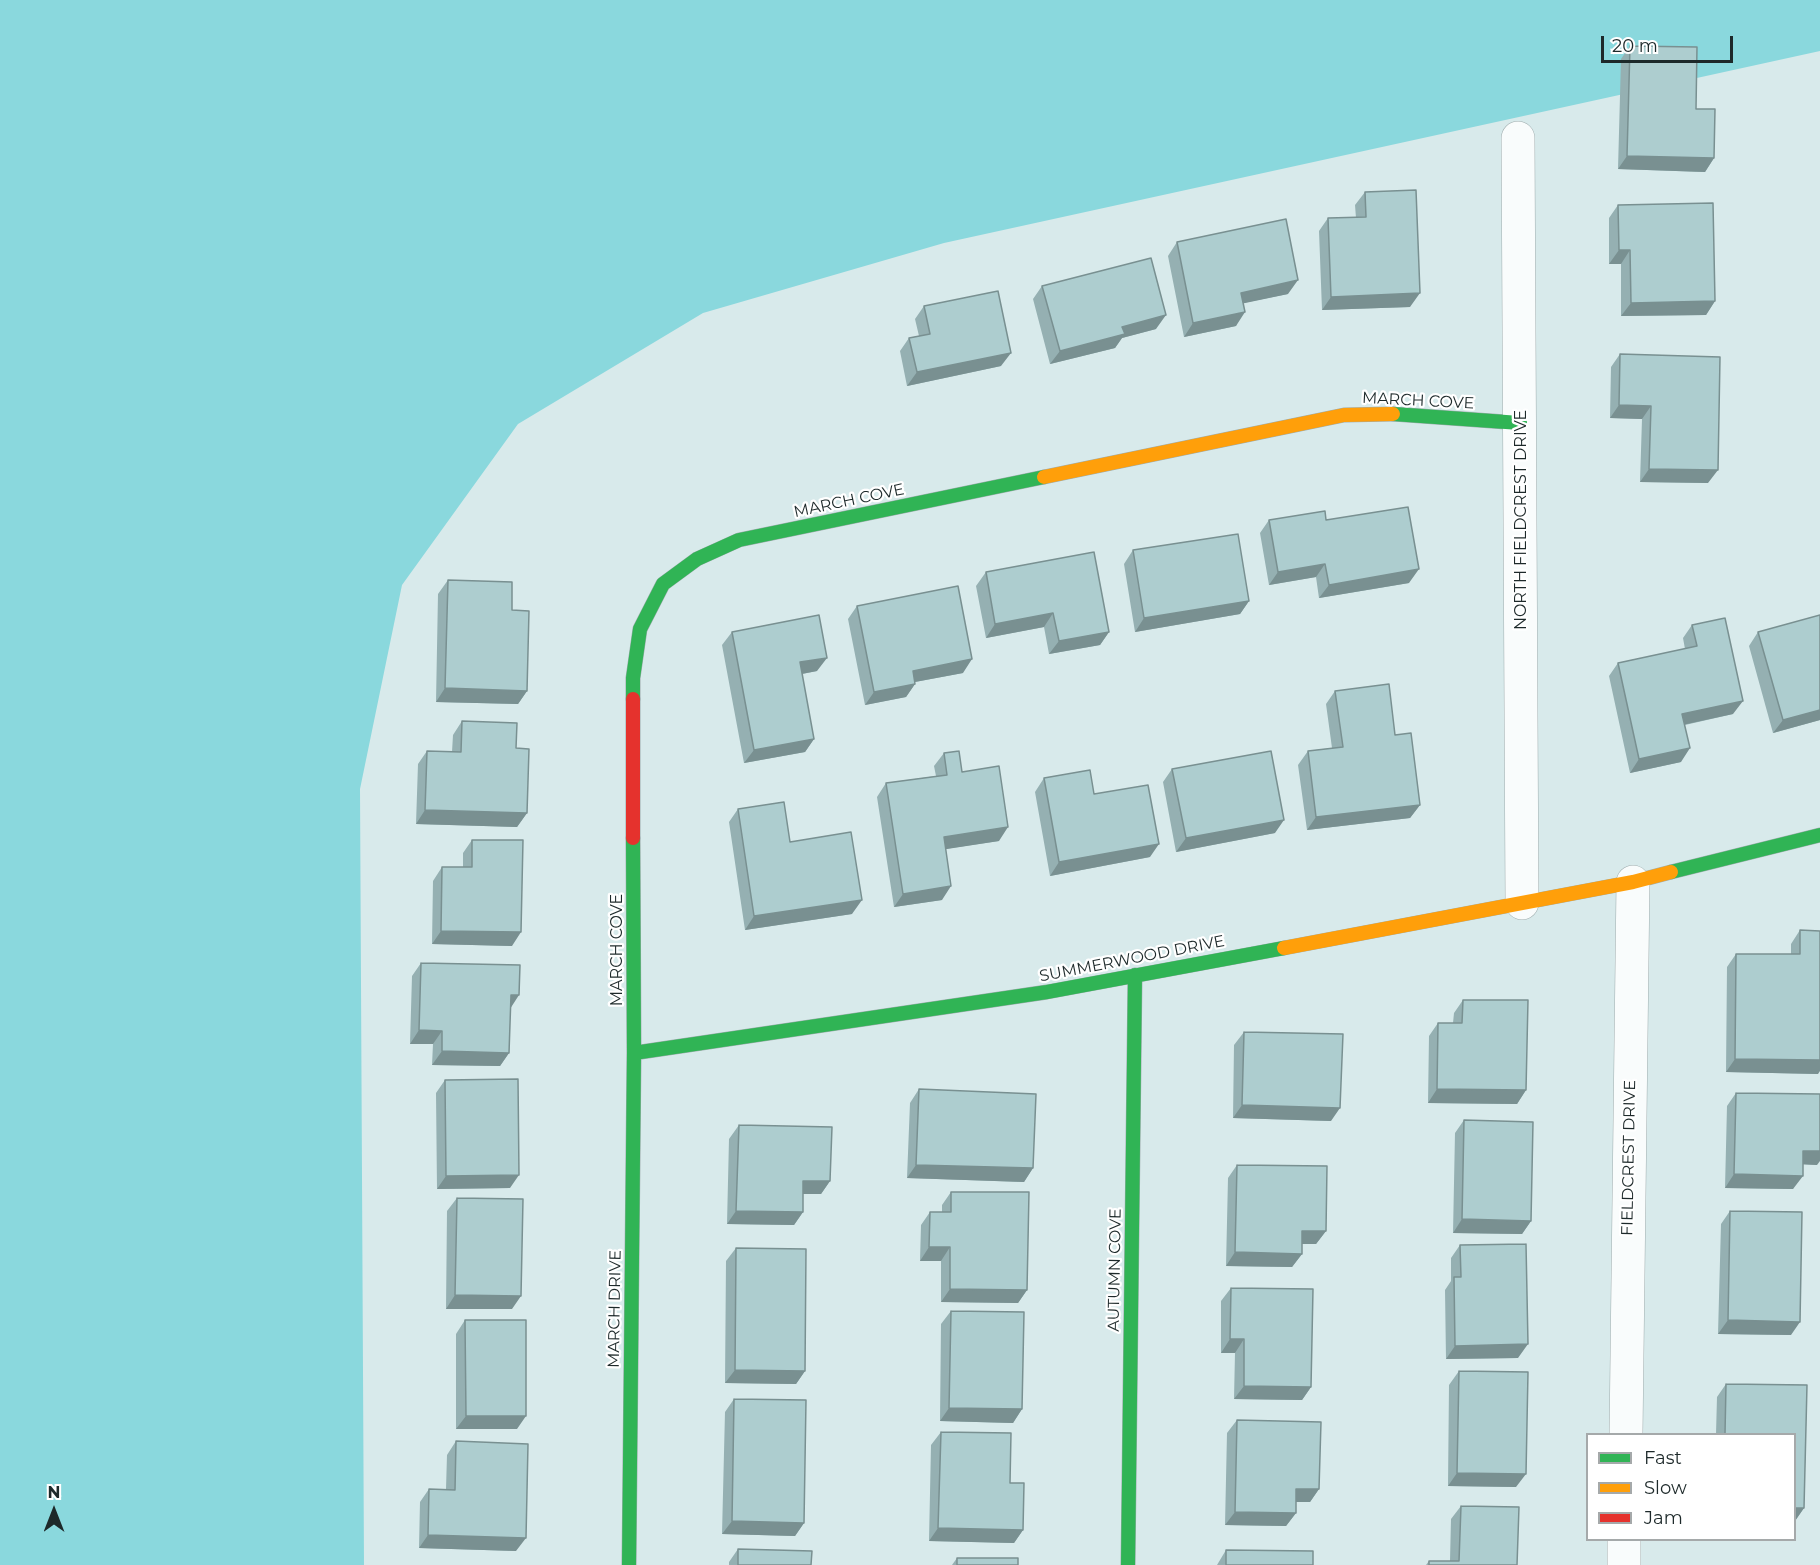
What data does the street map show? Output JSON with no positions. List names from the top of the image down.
{
  "streets": {
    "street": [
      "MARCH COVE",
      "NORTH FIELDCREST DRIVE",
      "SUMMERWOOD DRIVE",
      "FIELDCREST DRIVE",
      "AUTUMN COVE",
      "MARCH DRIVE"
    ]
  },
  "crossings": [
    ["MARCH COVE", "NORTH FIELDCREST DRIVE"],
    ["MARCH COVE", "SUMMERWOOD DRIVE"],
    ["MARCH COVE", "MARCH DRIVE"],
    ["NORTH FIELDCREST DRIVE", "SUMMERWOOD DRIVE"],
    ["SUMMERWOOD DRIVE", "FIELDCREST DRIVE"],
    ["SUMMERWOOD DRIVE", "AUTUMN COVE"],
    ["SUMMERWOOD DRIVE", "MARCH DRIVE"]
  ],
  "legend": ["Fast", "Slow", "Jam"],
  "scale_bar": "20 m",
  "north": "top"
}
